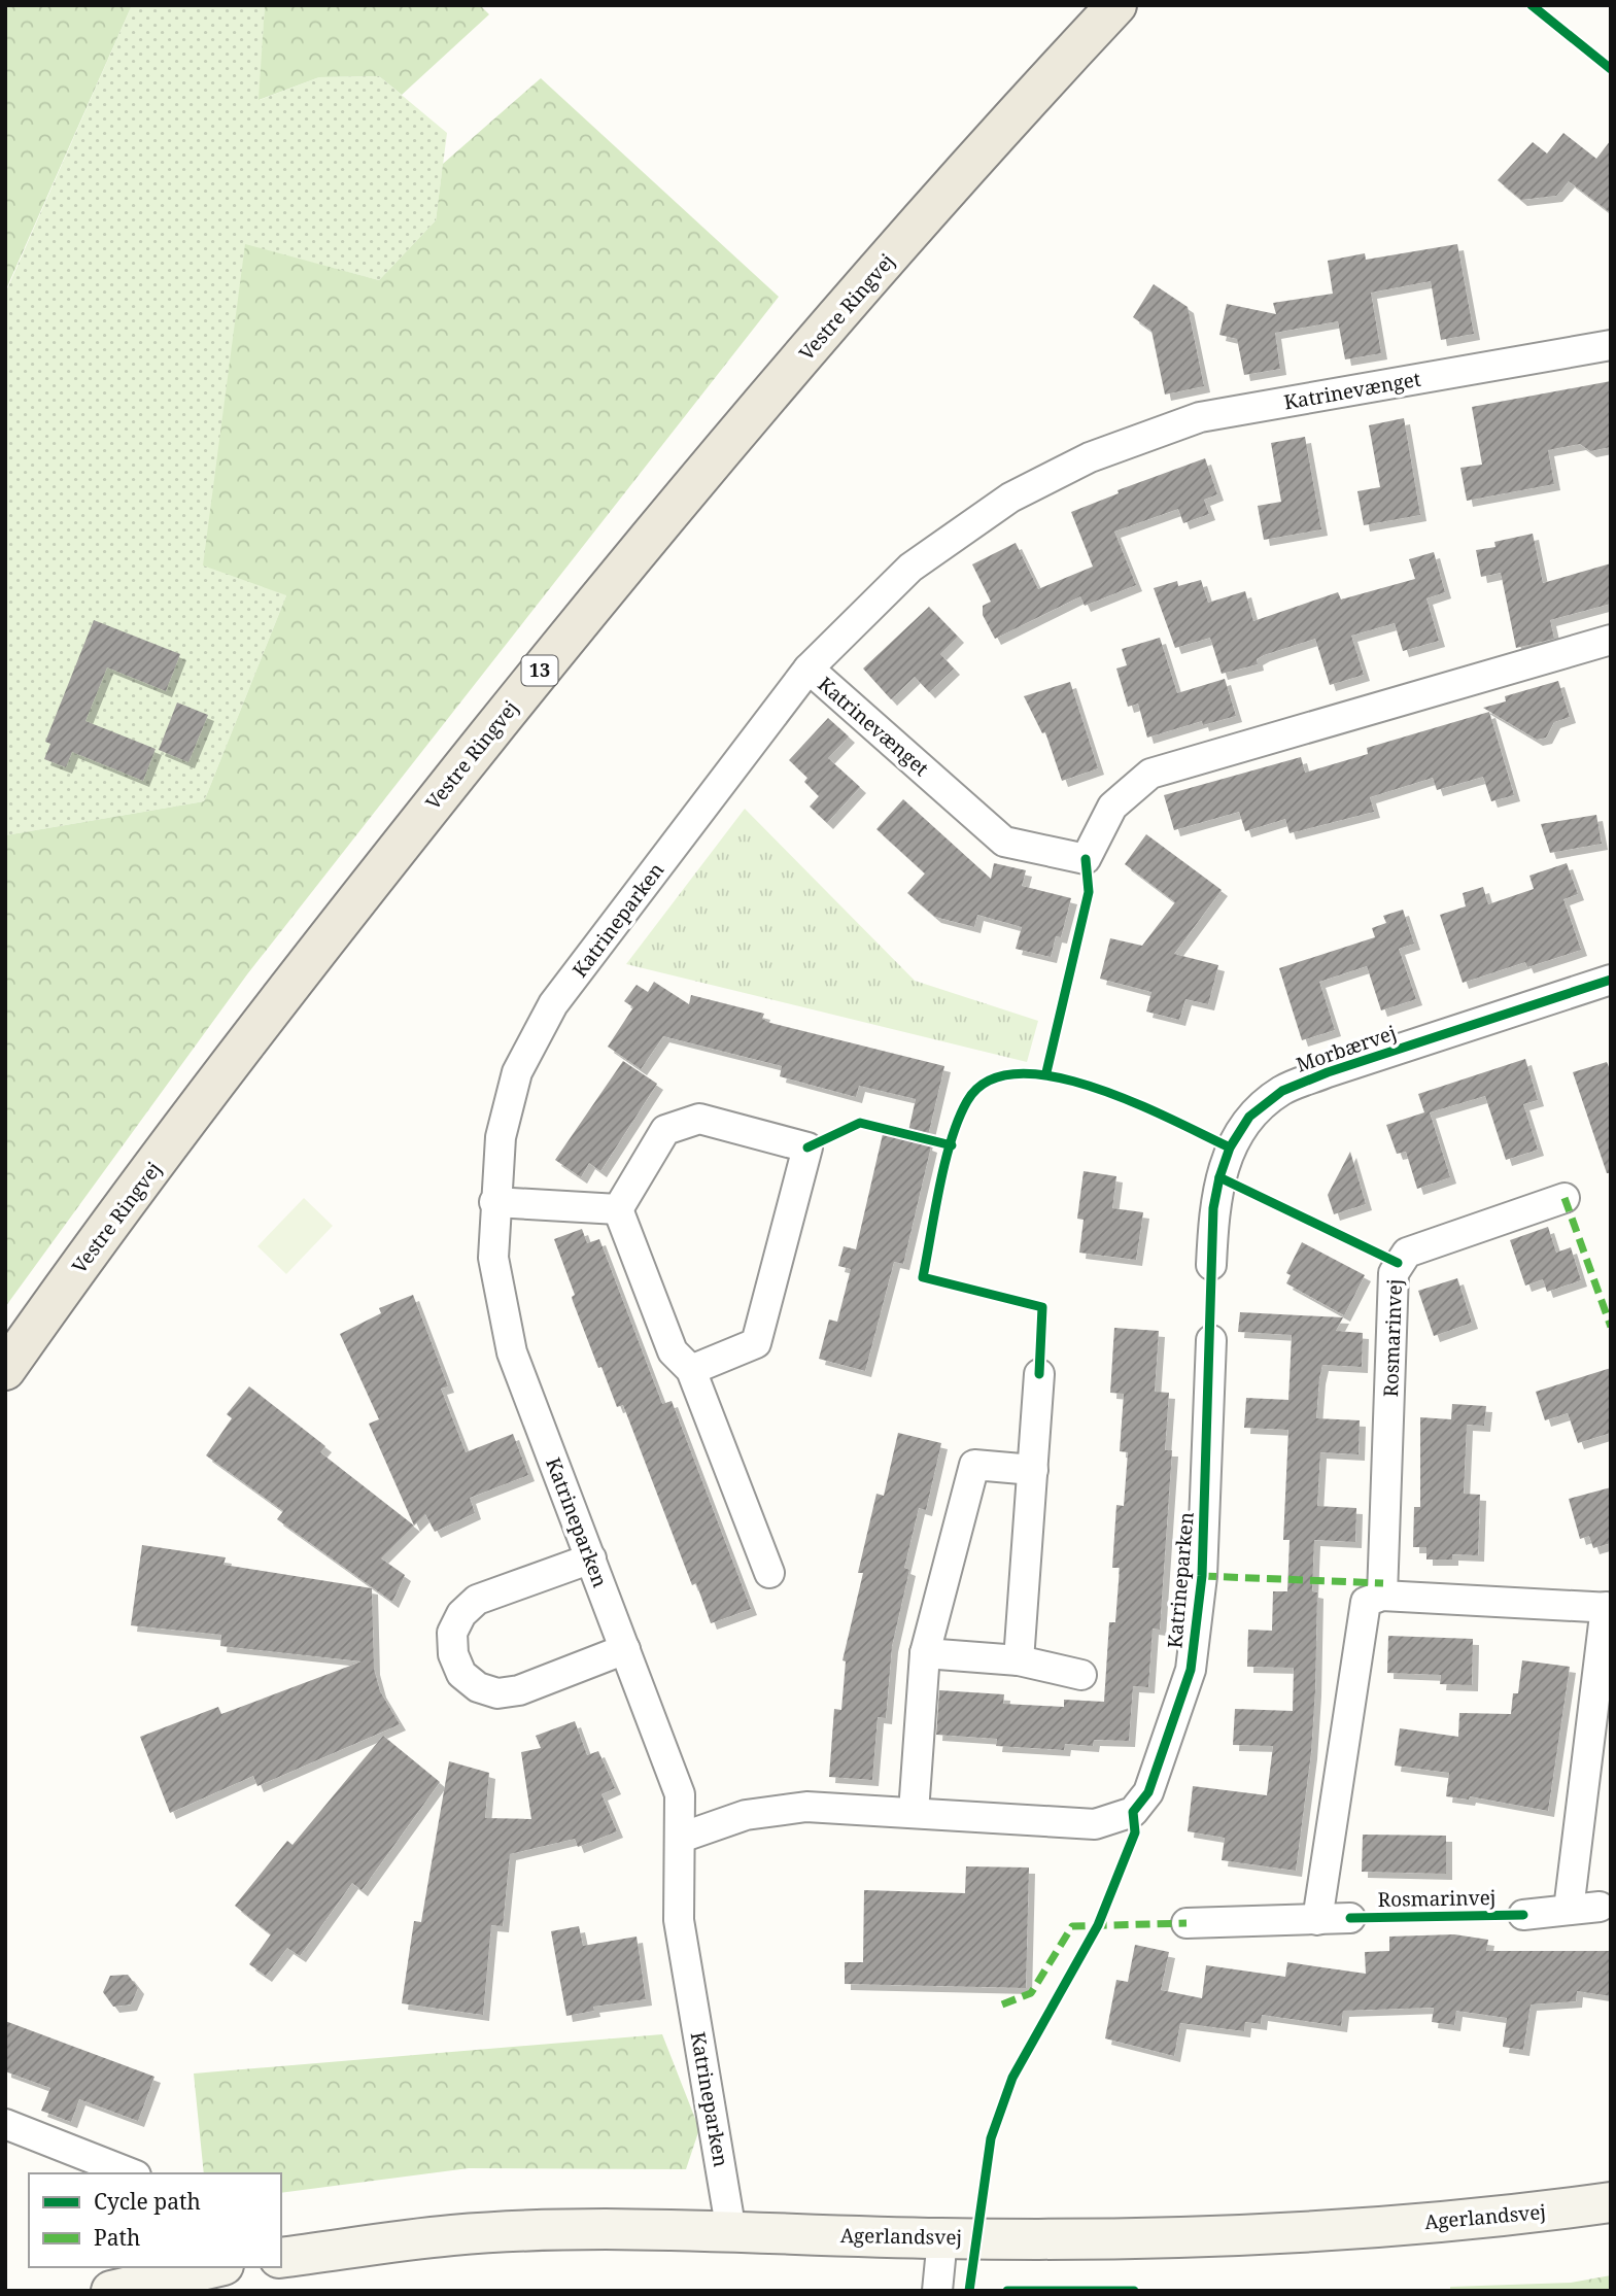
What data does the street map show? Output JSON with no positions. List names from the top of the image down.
{
  "streets": {
    "main road": ["Vestre Ringvej", "13"],
    "street": [
      "Katrinevænget",
      "Katrineparken",
      "Morbærvej",
      "Rosmarinvej",
      "Agerlandsvej"
    ]
  },
  "crossings": [
    ["Katrinevænget", "Katrineparken"],
    ["Katrineparken", "Agerlandsvej"]
  ],
  "legend": ["Cycle path", "Path"]
}
